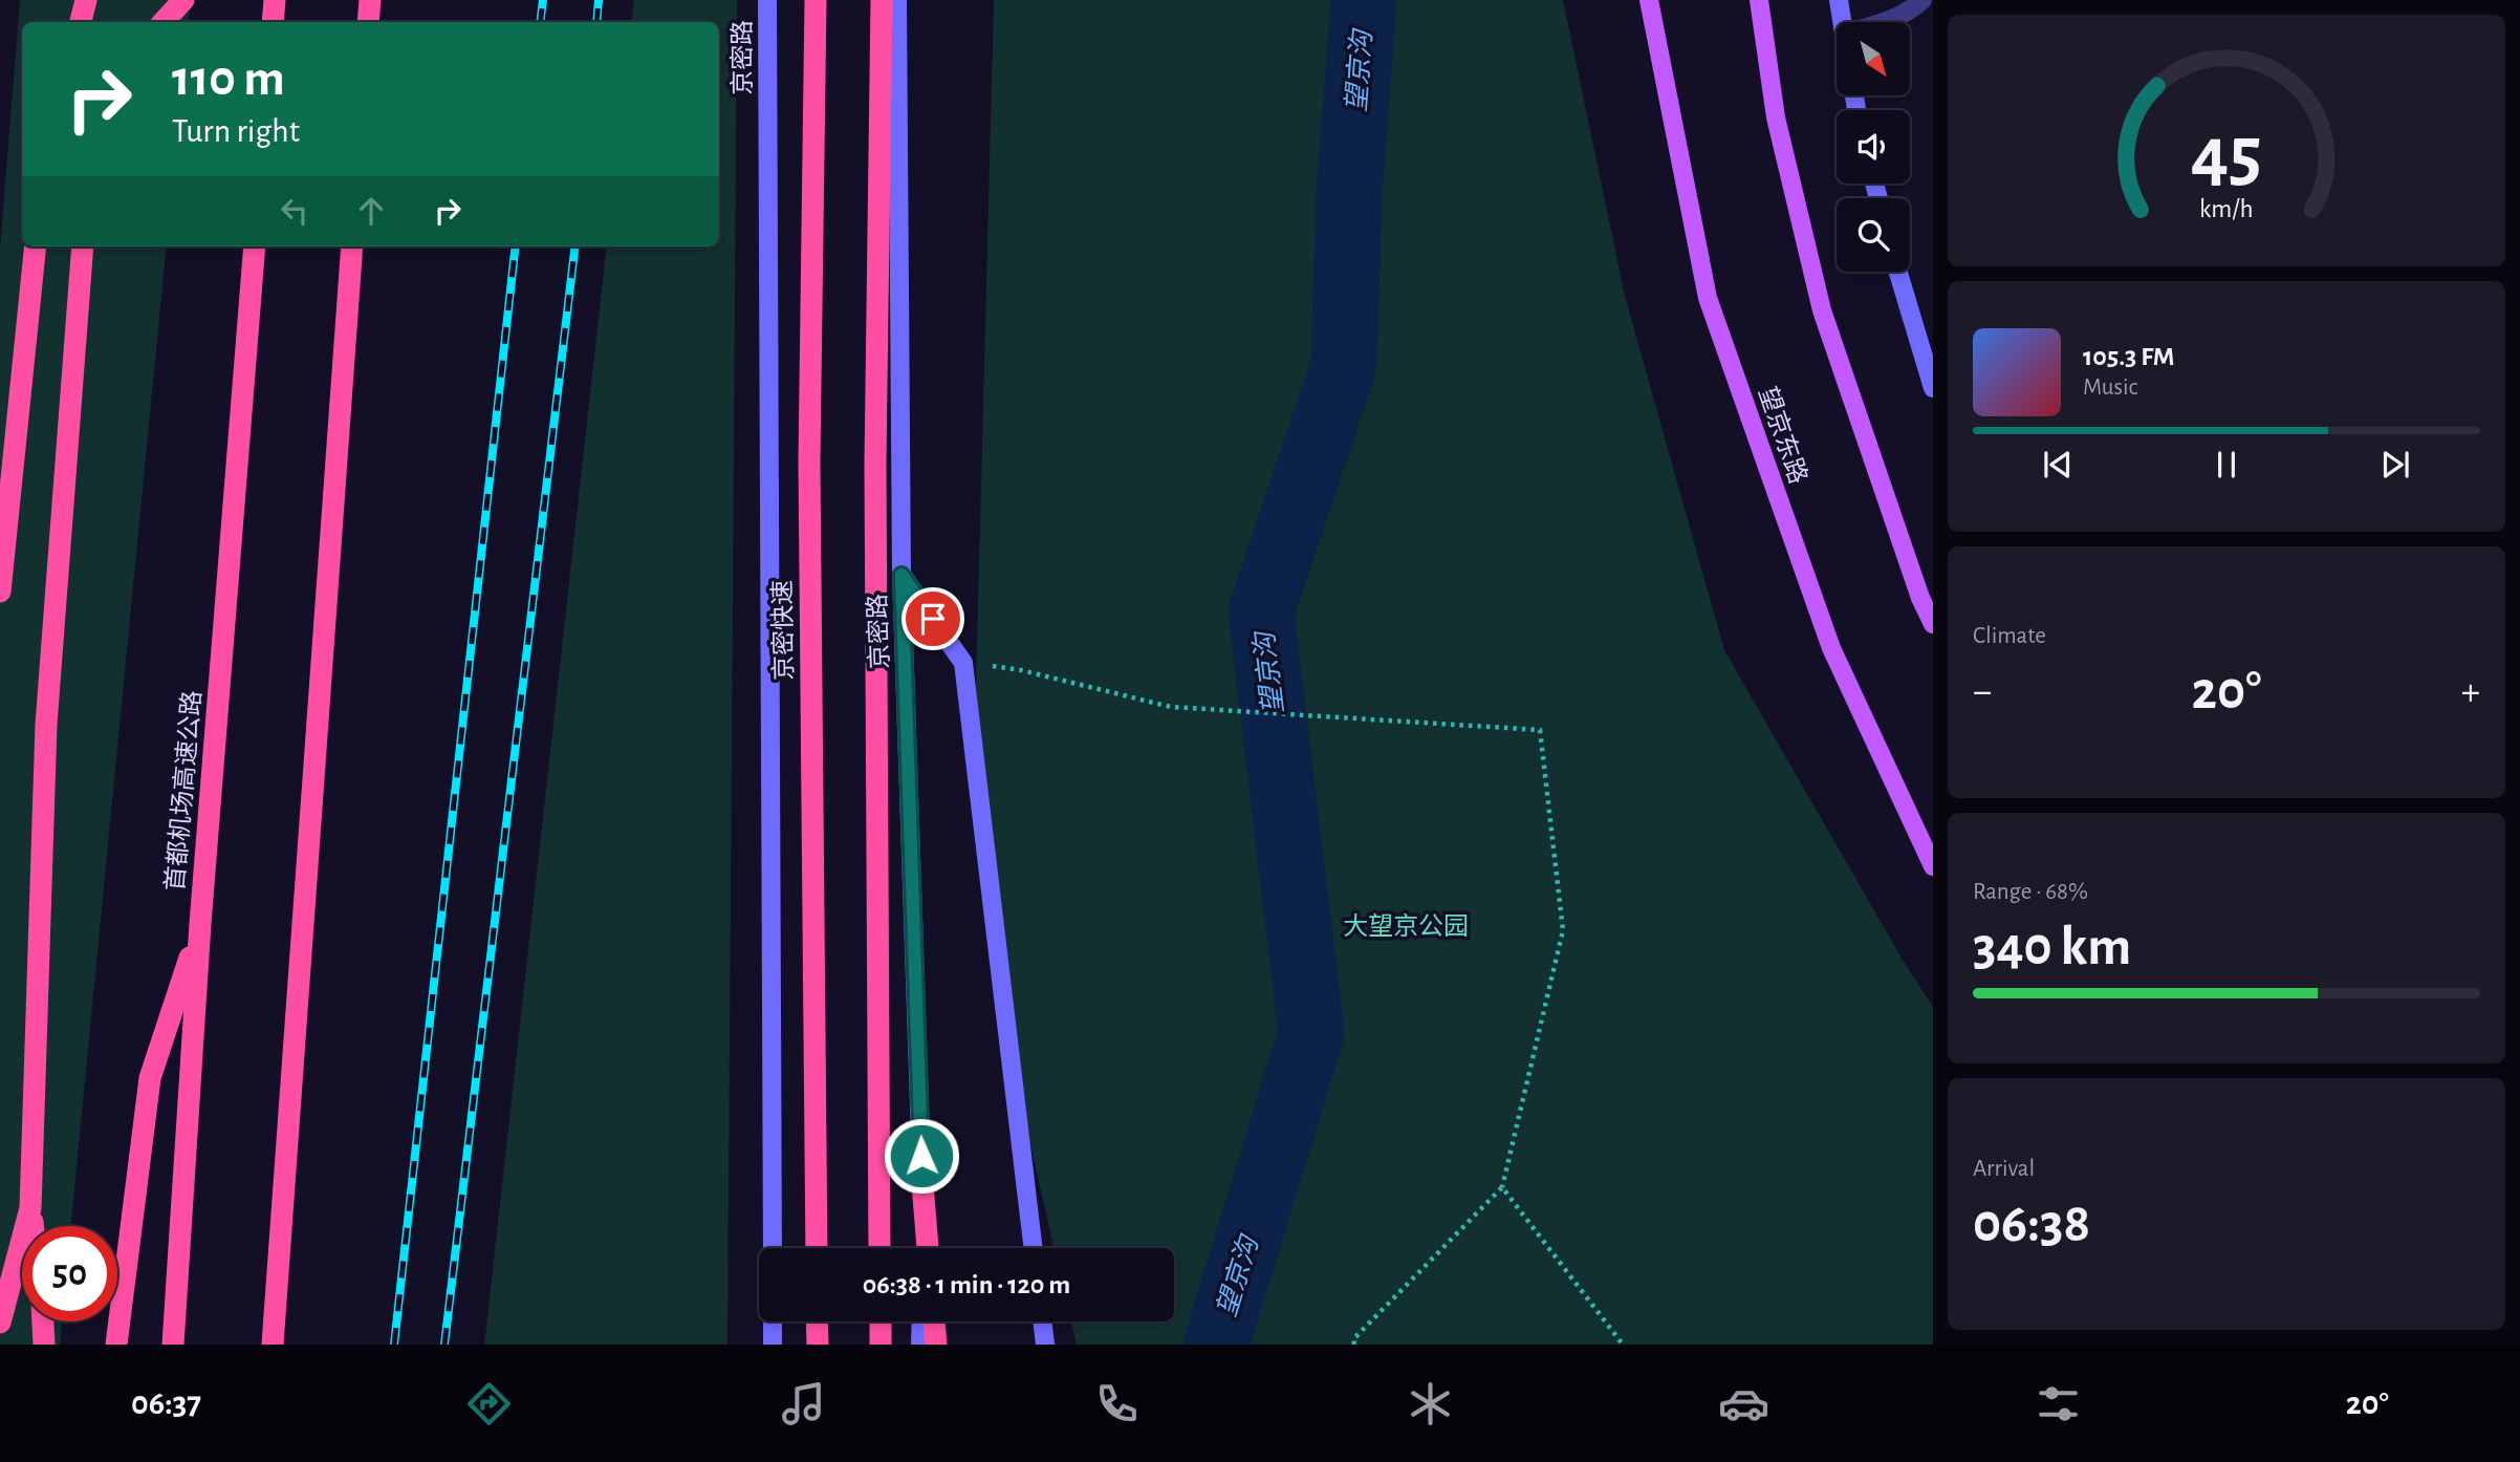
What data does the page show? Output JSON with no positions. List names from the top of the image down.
{
  "streets": {
    "highway": ["京密快速", "首都机场高速公路"],
    "main road": ["京密路", "望京东路"]
  },
  "water": ["望京沟"],
  "parks": ["大望京公园"],
  "north": "bottom right",
  "page": {
    "turn": ["110 m", "Turn right"],
    "song": ["105.3 FM", "Music"],
    "tile": [
      "Climate",
      ["Range · 68%", "340 km"],
      ["Arrival", "06:38"]
    ],
    "heat": ["−", "20°", "+"],
    "limit": "50",
    "trip": "06:38 · 1 min · 120 m",
    "tabs": ["06:37", "20°"],
    "gauge": ["45", "km/h"]
  }
}
